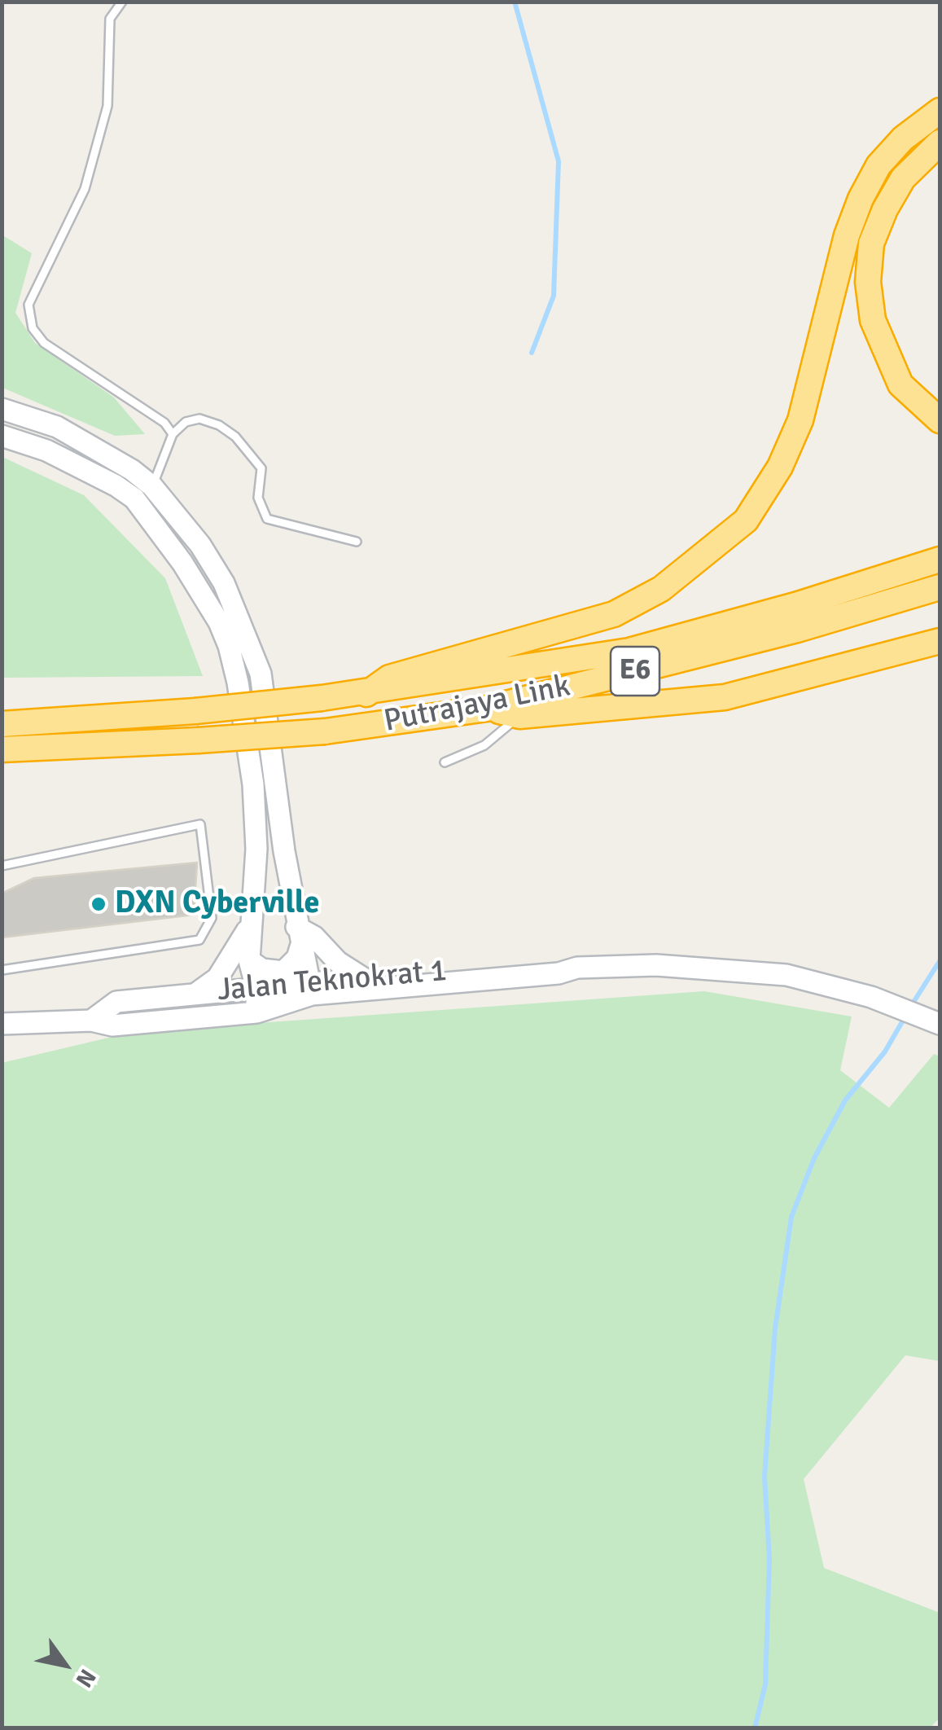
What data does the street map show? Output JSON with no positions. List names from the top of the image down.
{
  "streets": {
    "highway": ["E6", "Putrajaya Link"],
    "main road": ["Jalan Teknokrat 1"]
  },
  "places": ["DXN Cyberville"],
  "north": "bottom right"
}
